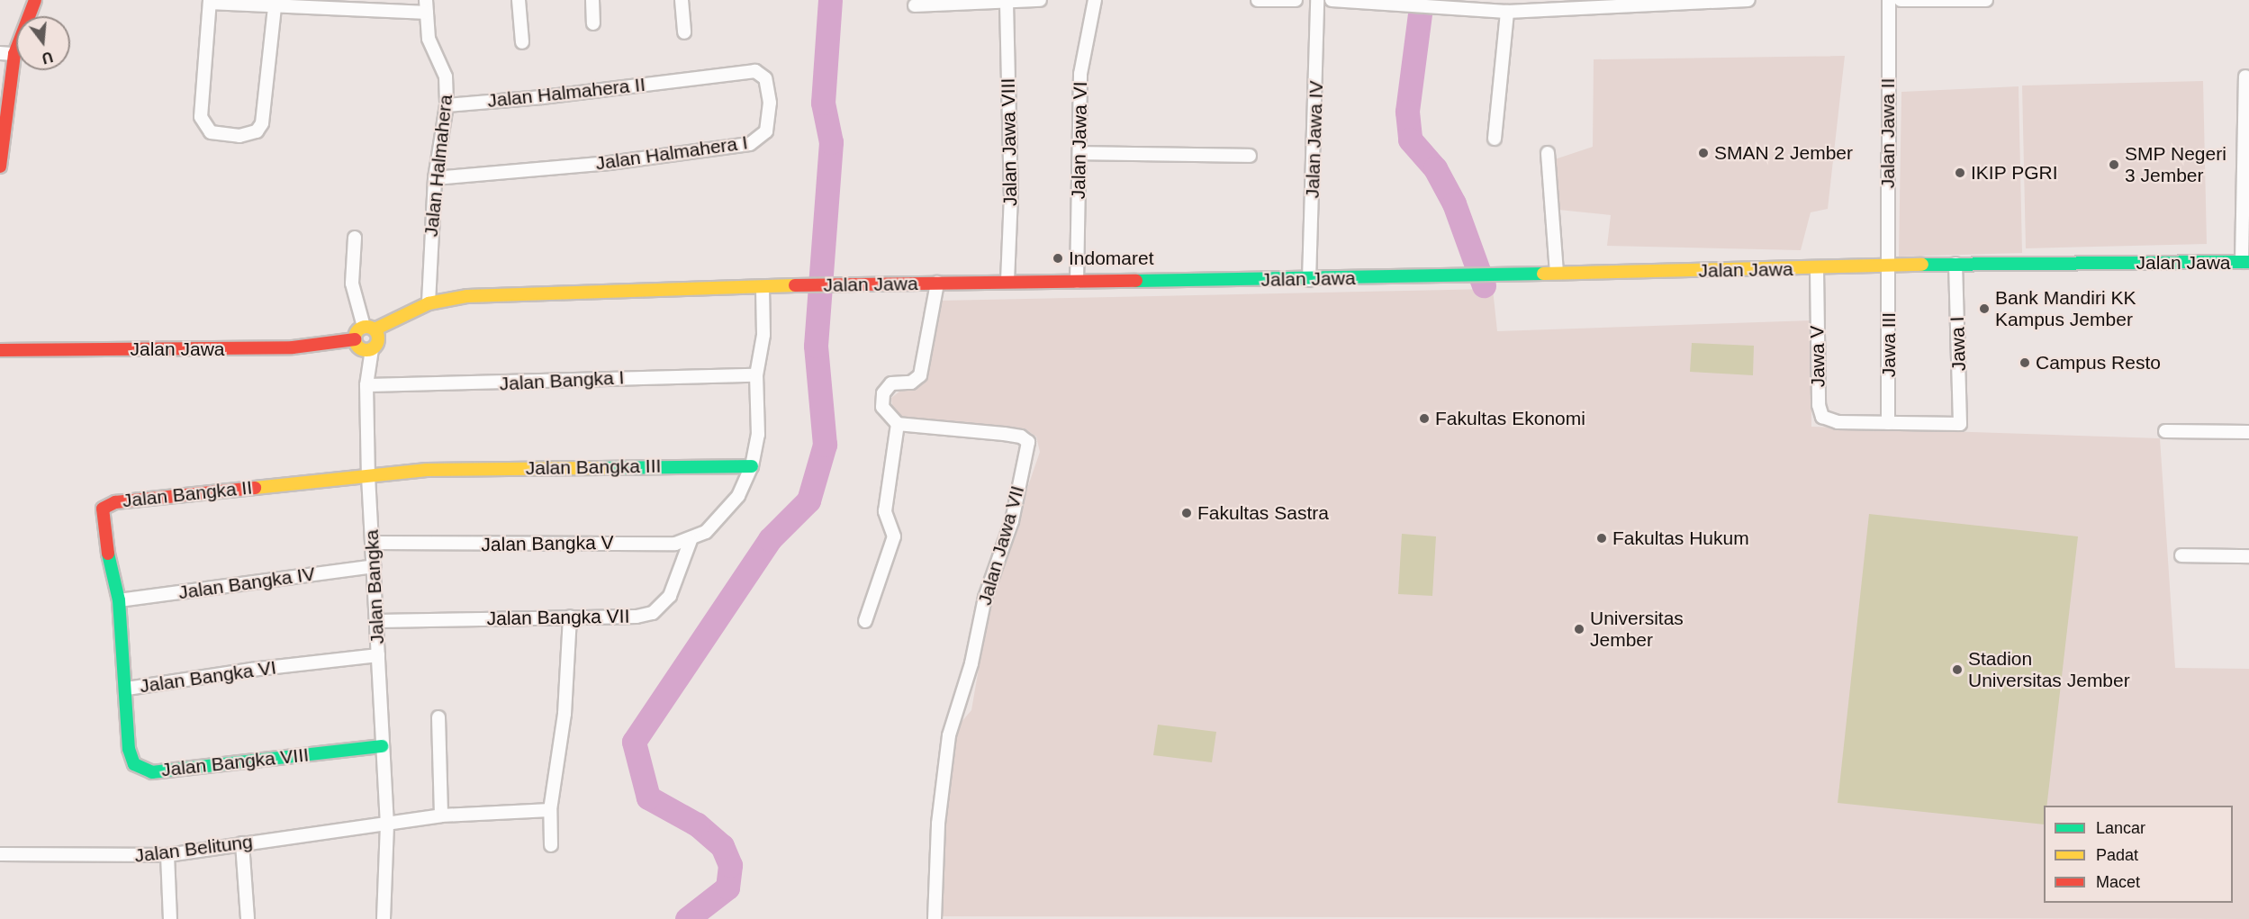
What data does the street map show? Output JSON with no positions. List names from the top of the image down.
{
  "streets": {
    "main road": [
      "Jalan Jawa",
      "Jalan Bangka III",
      "Jalan Bangka II",
      "Jalan Bangka VI",
      "Jalan Bangka VIII"
    ],
    "street": [
      "Jalan Halmahera II",
      "Jalan Jawa II",
      "Jalan Jawa IV",
      "Jalan Jawa VI",
      "Jalan Jawa VIII",
      "Jalan Halmahera I",
      "Jalan Halmahera",
      "Jawa I",
      "Jawa III",
      "Jawa V",
      "Jalan Bangka I",
      "Jalan Bangka V",
      "Jalan Jawa VII",
      "Jalan Bangka IV",
      "Jalan Bangka",
      "Jalan Bangka VII",
      "Jalan Belitung"
    ]
  },
  "crossings": [
    ["Jalan Halmahera II", "Jalan Halmahera I"],
    ["Jalan Halmahera II", "Jalan Halmahera"],
    ["Jalan Jawa II", "Jalan Jawa"],
    ["Jalan Jawa II", "Jawa III"],
    ["Jalan Jawa IV", "Jalan Jawa"],
    ["Jalan Jawa VI", "Jalan Jawa"],
    ["Jalan Jawa VIII", "Jalan Jawa"],
    ["Jalan Halmahera I", "Jalan Halmahera"],
    ["Jalan Halmahera", "Jalan Jawa"],
    ["Jalan Jawa", "Jawa I"],
    ["Jalan Jawa", "Jawa III"],
    ["Jalan Jawa", "Jawa V"],
    ["Jawa I", "Jawa III"],
    ["Jawa I", "Jawa V"],
    ["Jawa III", "Jawa V"],
    ["Jalan Bangka I", "Jalan Bangka"],
    ["Jalan Bangka III", "Jalan Bangka II"],
    ["Jalan Bangka III", "Jalan Bangka V"],
    ["Jalan Bangka III", "Jalan Bangka"],
    ["Jalan Bangka II", "Jalan Bangka IV"],
    ["Jalan Bangka II", "Jalan Bangka"],
    ["Jalan Bangka II", "Jalan Bangka VI"],
    ["Jalan Bangka V", "Jalan Bangka"],
    ["Jalan Bangka V", "Jalan Bangka VII"],
    ["Jalan Bangka IV", "Jalan Bangka"],
    ["Jalan Bangka IV", "Jalan Bangka VI"],
    ["Jalan Bangka", "Jalan Bangka VII"],
    ["Jalan Bangka", "Jalan Bangka VI"],
    ["Jalan Bangka", "Jalan Bangka VIII"],
    ["Jalan Bangka", "Jalan Belitung"],
    ["Jalan Bangka VI", "Jalan Bangka VIII"]
  ],
  "places": [
    "SMAN 2 Jember",
    "SMP Negeri 3 Jember",
    "IKIP PGRI",
    "Indomaret",
    "Bank Mandiri KK Kampus Jember",
    "Campus Resto",
    "Fakultas Ekonomi",
    "Fakultas Sastra",
    "Fakultas Hukum",
    "Universitas Jember",
    "Stadion Universitas Jember"
  ],
  "legend": ["Lancar", "Padat", "Macet"],
  "north": "bottom"
}
